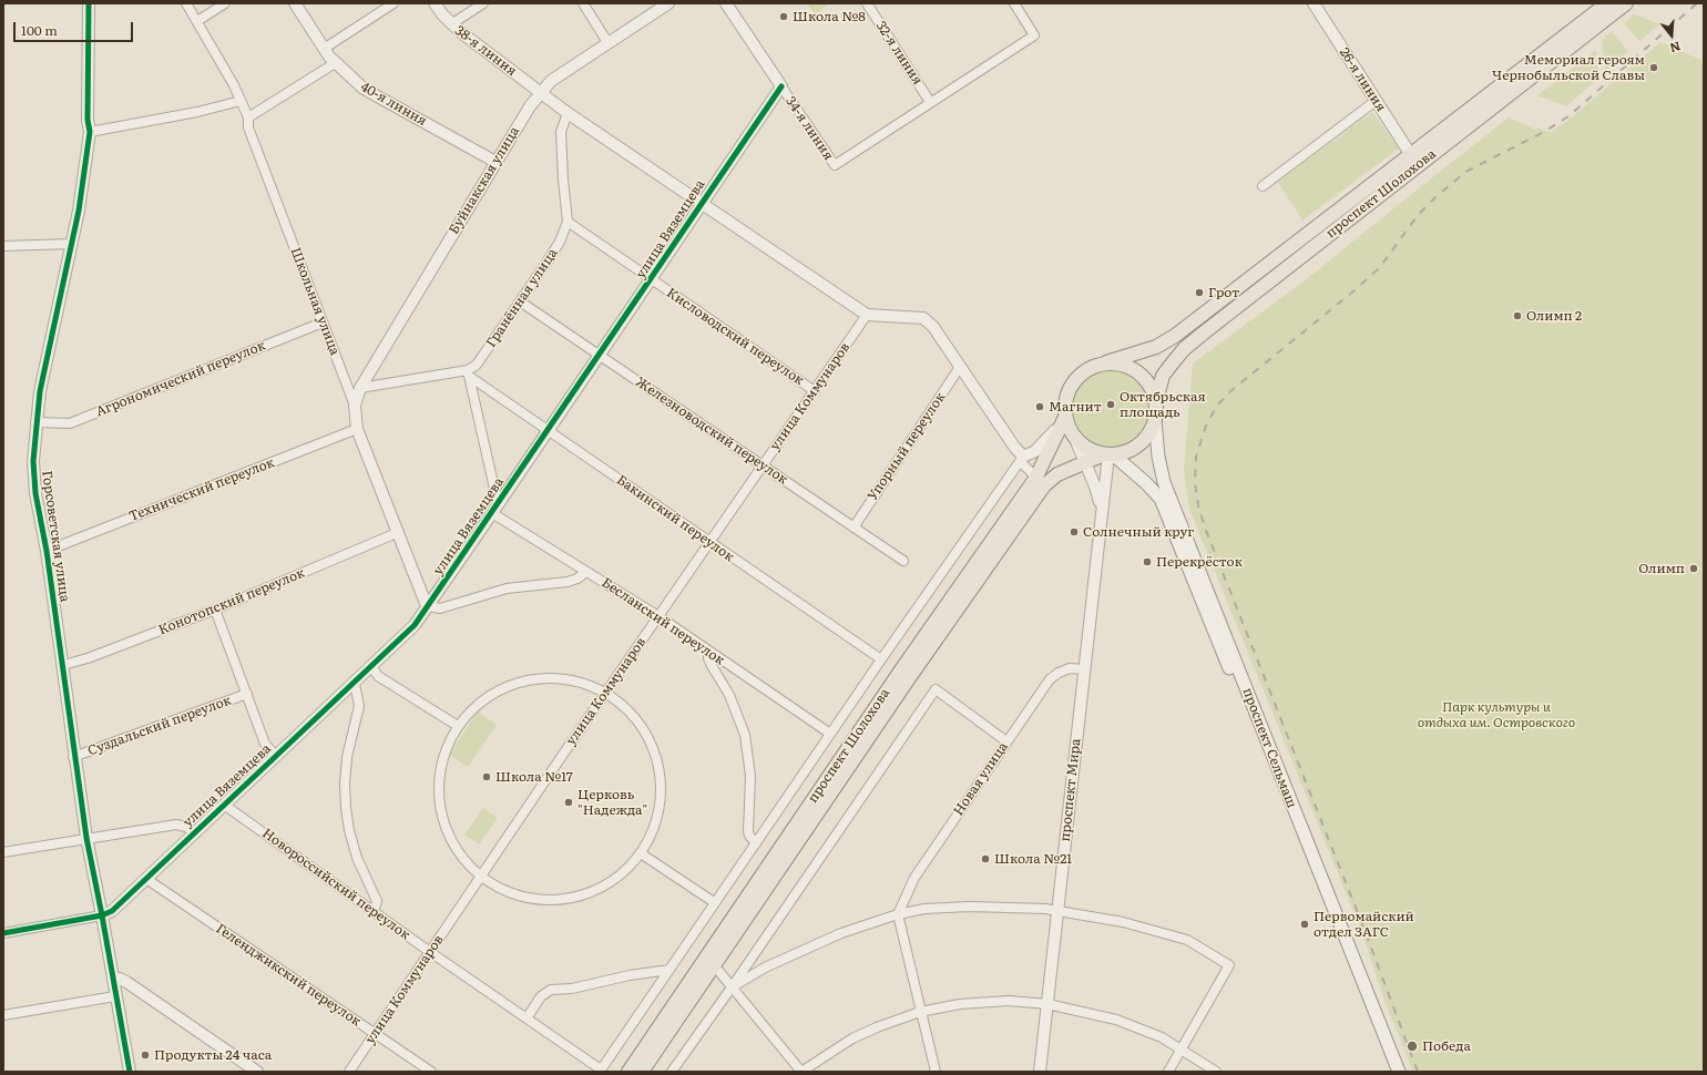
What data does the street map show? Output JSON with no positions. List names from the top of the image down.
{
  "streets": {
    "main road": ["проспект Шолохова", "проспект Сельмаш"],
    "street": [
      "38-я линия",
      "32-я линия",
      "26-я линия",
      "40-я линия",
      "34-я линия",
      "Буйнакская улица",
      "улица Вяземцева",
      "Гранённая улица",
      "Школьная улица",
      "Кисловодский переулок",
      "Агрономический переулок",
      "улица Коммунаров",
      "Железноводский переулок",
      "Упорный переулок",
      "Технический переулок",
      "Бакинский переулок",
      "Горсоветская улица",
      "Конотопский переулок",
      "Бесланский переулок",
      "Суздальский переулок",
      "Новая улица",
      "проспект Мира",
      "Новороссийский переулок",
      "Геленджикский переулок"
    ]
  },
  "crossings": [
    ["38-я линия", "Буйнакская улица"],
    ["38-я линия", "улица Вяземцева"],
    ["38-я линия", "Гранённая улица"],
    ["38-я линия", "улица Коммунаров"],
    ["32-я линия", "34-я линия"],
    ["26-я линия", "проспект Шолохова"],
    ["40-я линия", "Буйнакская улица"],
    ["34-я линия", "улица Вяземцева"],
    ["Буйнакская улица", "Школьная улица"],
    ["проспект Шолохова", "проспект Сельмаш"],
    ["проспект Шолохова", "проспект Мира"],
    ["улица Вяземцева", "Школьная улица"],
    ["улица Вяземцева", "Кисловодский переулок"],
    ["улица Вяземцева", "Железноводский переулок"],
    ["улица Вяземцева", "Бакинский переулок"],
    ["улица Вяземцева", "Горсоветская улица"],
    ["улица Вяземцева", "Бесланский переулок"],
    ["улица Вяземцева", "Новороссийский переулок"],
    ["улица Вяземцева", "Геленджикский переулок"],
    ["Гранённая улица", "Кисловодский переулок"],
    ["Гранённая улица", "Железноводский переулок"],
    ["Гранённая улица", "Бакинский переулок"],
    ["Школьная улица", "Агрономический переулок"],
    ["Школьная улица", "Технический переулок"],
    ["Школьная улица", "Конотопский переулок"],
    ["Кисловодский переулок", "улица Коммунаров"],
    ["Агрономический переулок", "Горсоветская улица"],
    ["улица Коммунаров", "Железноводский переулок"],
    ["улица Коммунаров", "Бакинский переулок"],
    ["улица Коммунаров", "Бесланский переулок"],
    ["улица Коммунаров", "Новороссийский переулок"],
    ["улица Коммунаров", "Геленджикский переулок"],
    ["Железноводский переулок", "Упорный переулок"],
    ["Технический переулок", "Горсоветская улица"],
    ["Горсоветская улица", "Конотопский переулок"],
    ["Горсоветская улица", "Суздальский переулок"],
    ["проспект Сельмаш", "проспект Мира"],
    ["Новая улица", "проспект Мира"]
  ],
  "parks": ["Парк культуры и отдыха им. Островского"],
  "places": [
    "Школа №8",
    "Мемориал героям Чернобыльской Славы",
    "Грот",
    "Олимп 2",
    "Октябрьская площадь",
    "Магнит",
    "Солнечный круг",
    "Перекрёсток",
    "Олимп",
    "Школа №17",
    "Церковь \"Надежда\"",
    "Школа №21",
    "Первомайский отдел ЗАГС",
    "Победа",
    "Продукты 24 часа"
  ],
  "scale_bar": "100 m",
  "north": "bottom"
}
